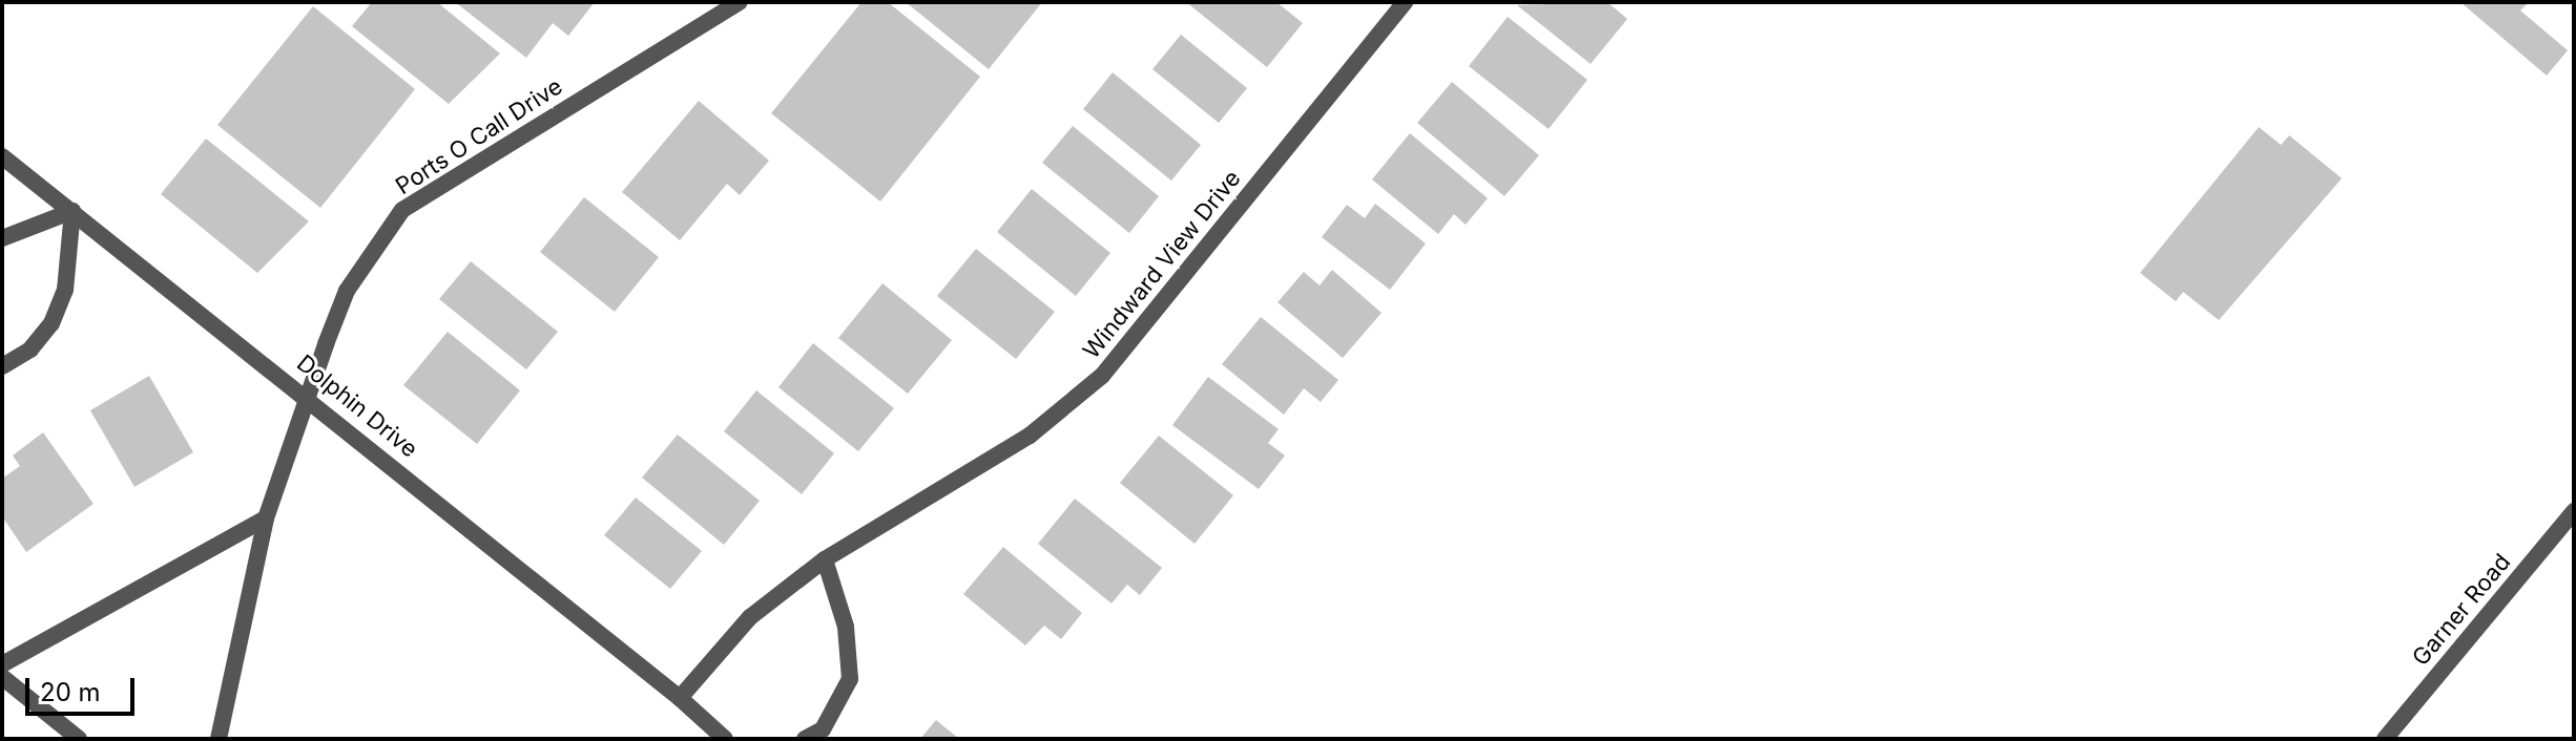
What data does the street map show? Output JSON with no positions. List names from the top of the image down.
{
  "streets": {
    "street": [
      "Ports O Call Drive",
      "Windward View Drive",
      "Dolphin Drive",
      "Garner Road"
    ]
  },
  "crossings": [
    ["Ports O Call Drive", "Dolphin Drive"],
    ["Windward View Drive", "Dolphin Drive"]
  ],
  "scale_bar": "20 m"
}
